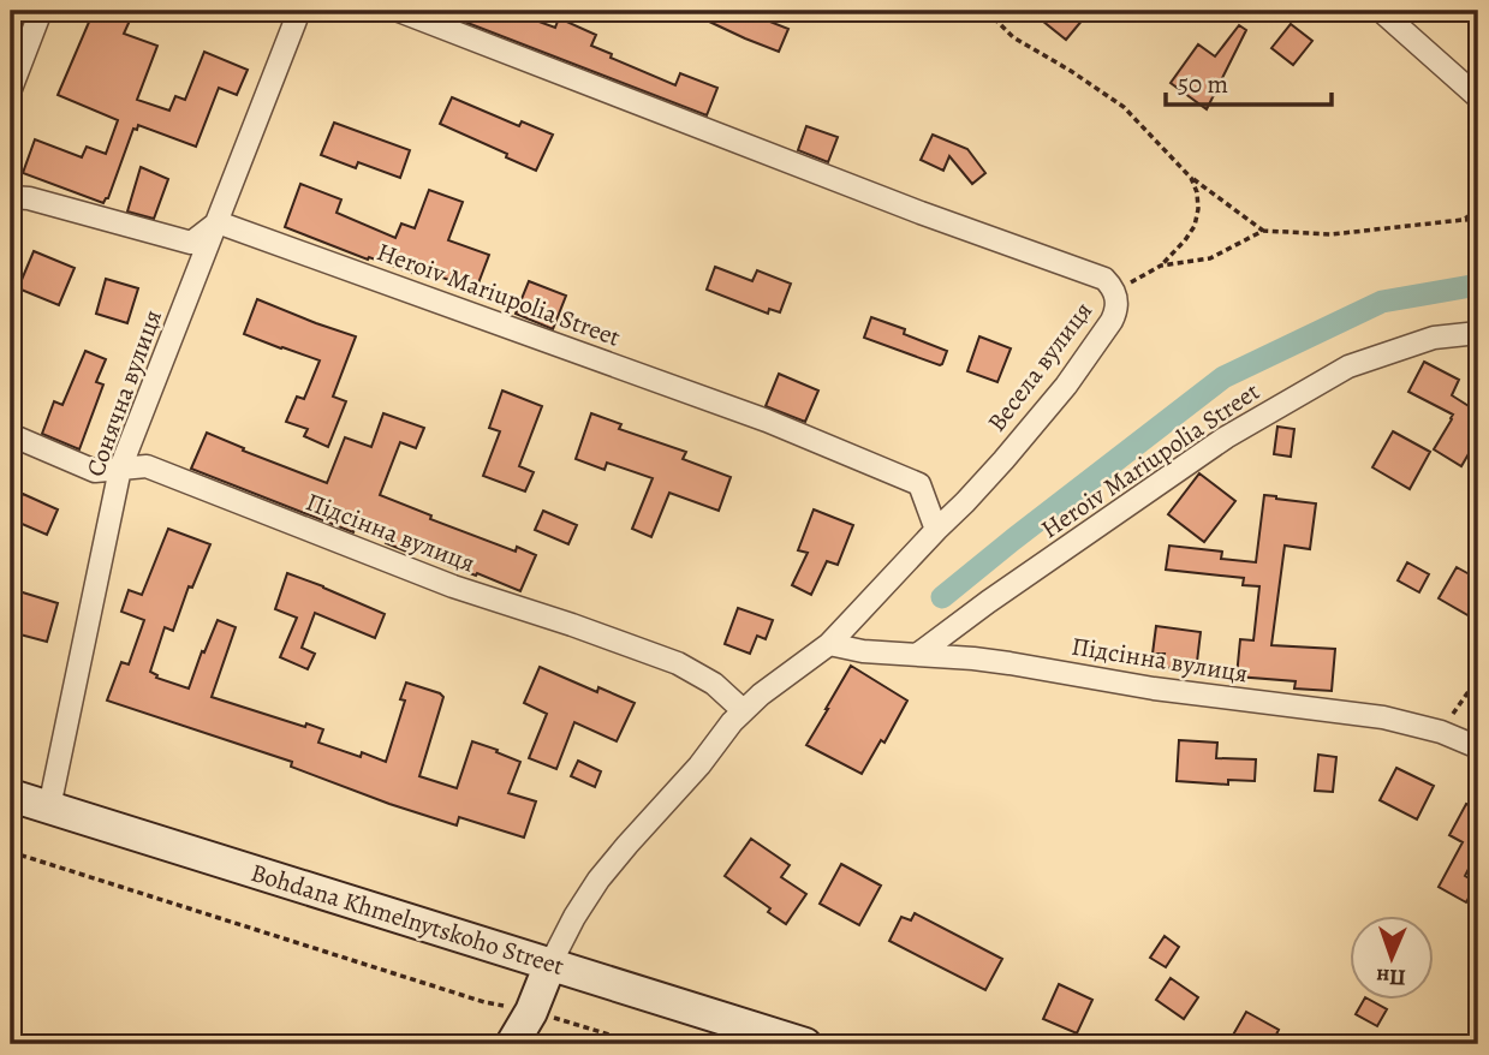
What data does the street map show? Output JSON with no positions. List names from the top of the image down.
{
  "streets": {
    "main road": ["Bohdana Khmelnytskoho Street"],
    "street": [
      "Heroiv Mariupolia Street",
      "Весела вулиця",
      "Сонячна вулиця",
      "Підсінна вулиця"
    ]
  },
  "crossings": [
    ["Heroiv Mariupolia Street", "Весела вулиця"],
    ["Heroiv Mariupolia Street", "Сонячна вулиця"],
    ["Heroiv Mariupolia Street", "Підсінна вулиця"],
    ["Весела вулиця", "Підсінна вулиця"],
    ["Весела вулиця", "Bohdana Khmelnytskoho Street"],
    ["Сонячна вулиця", "Підсінна вулиця"],
    ["Сонячна вулиця", "Bohdana Khmelnytskoho Street"]
  ],
  "scale_bar": "50 m",
  "north": "bottom"
}
